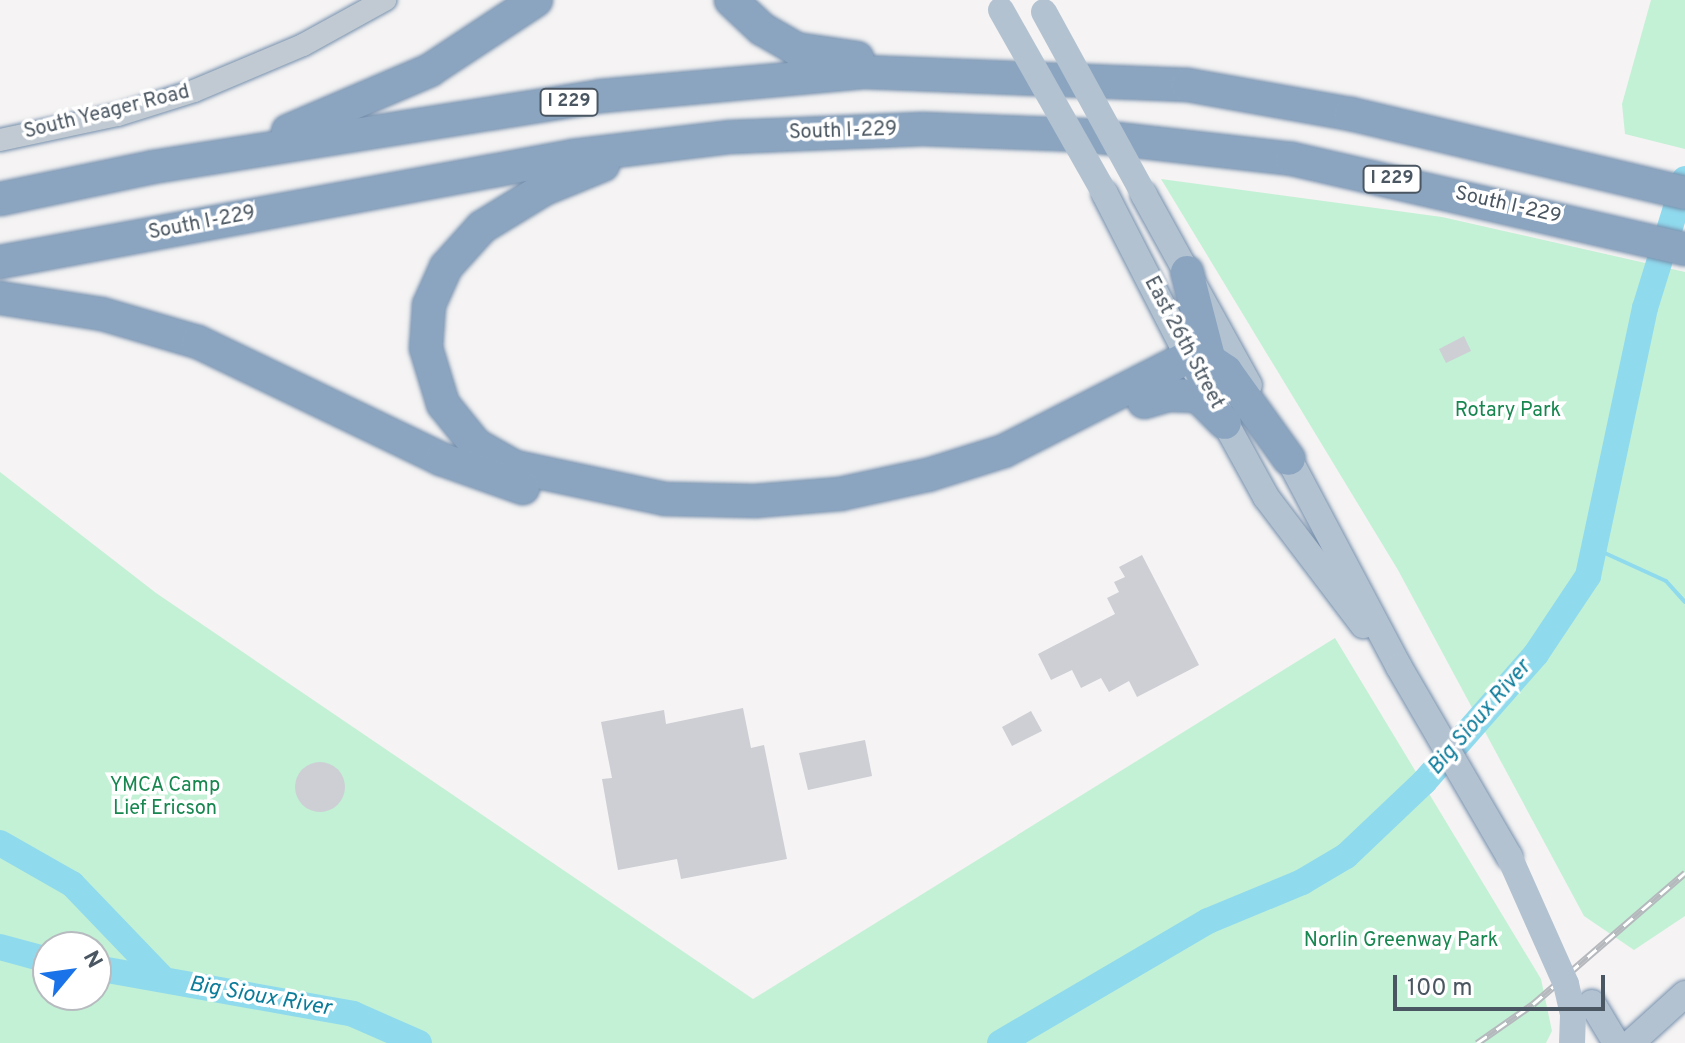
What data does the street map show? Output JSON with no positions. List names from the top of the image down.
{
  "streets": {
    "highway": ["I 229", "South I-229"],
    "main road": ["East 26th Street"],
    "street": ["South Yeager Road"]
  },
  "water": ["Big Sioux River"],
  "parks": ["Rotary Park", "YMCA Camp Lief Ericson", "Norlin Greenway Park"],
  "scale_bar": "100 m",
  "north": "top right"
}
